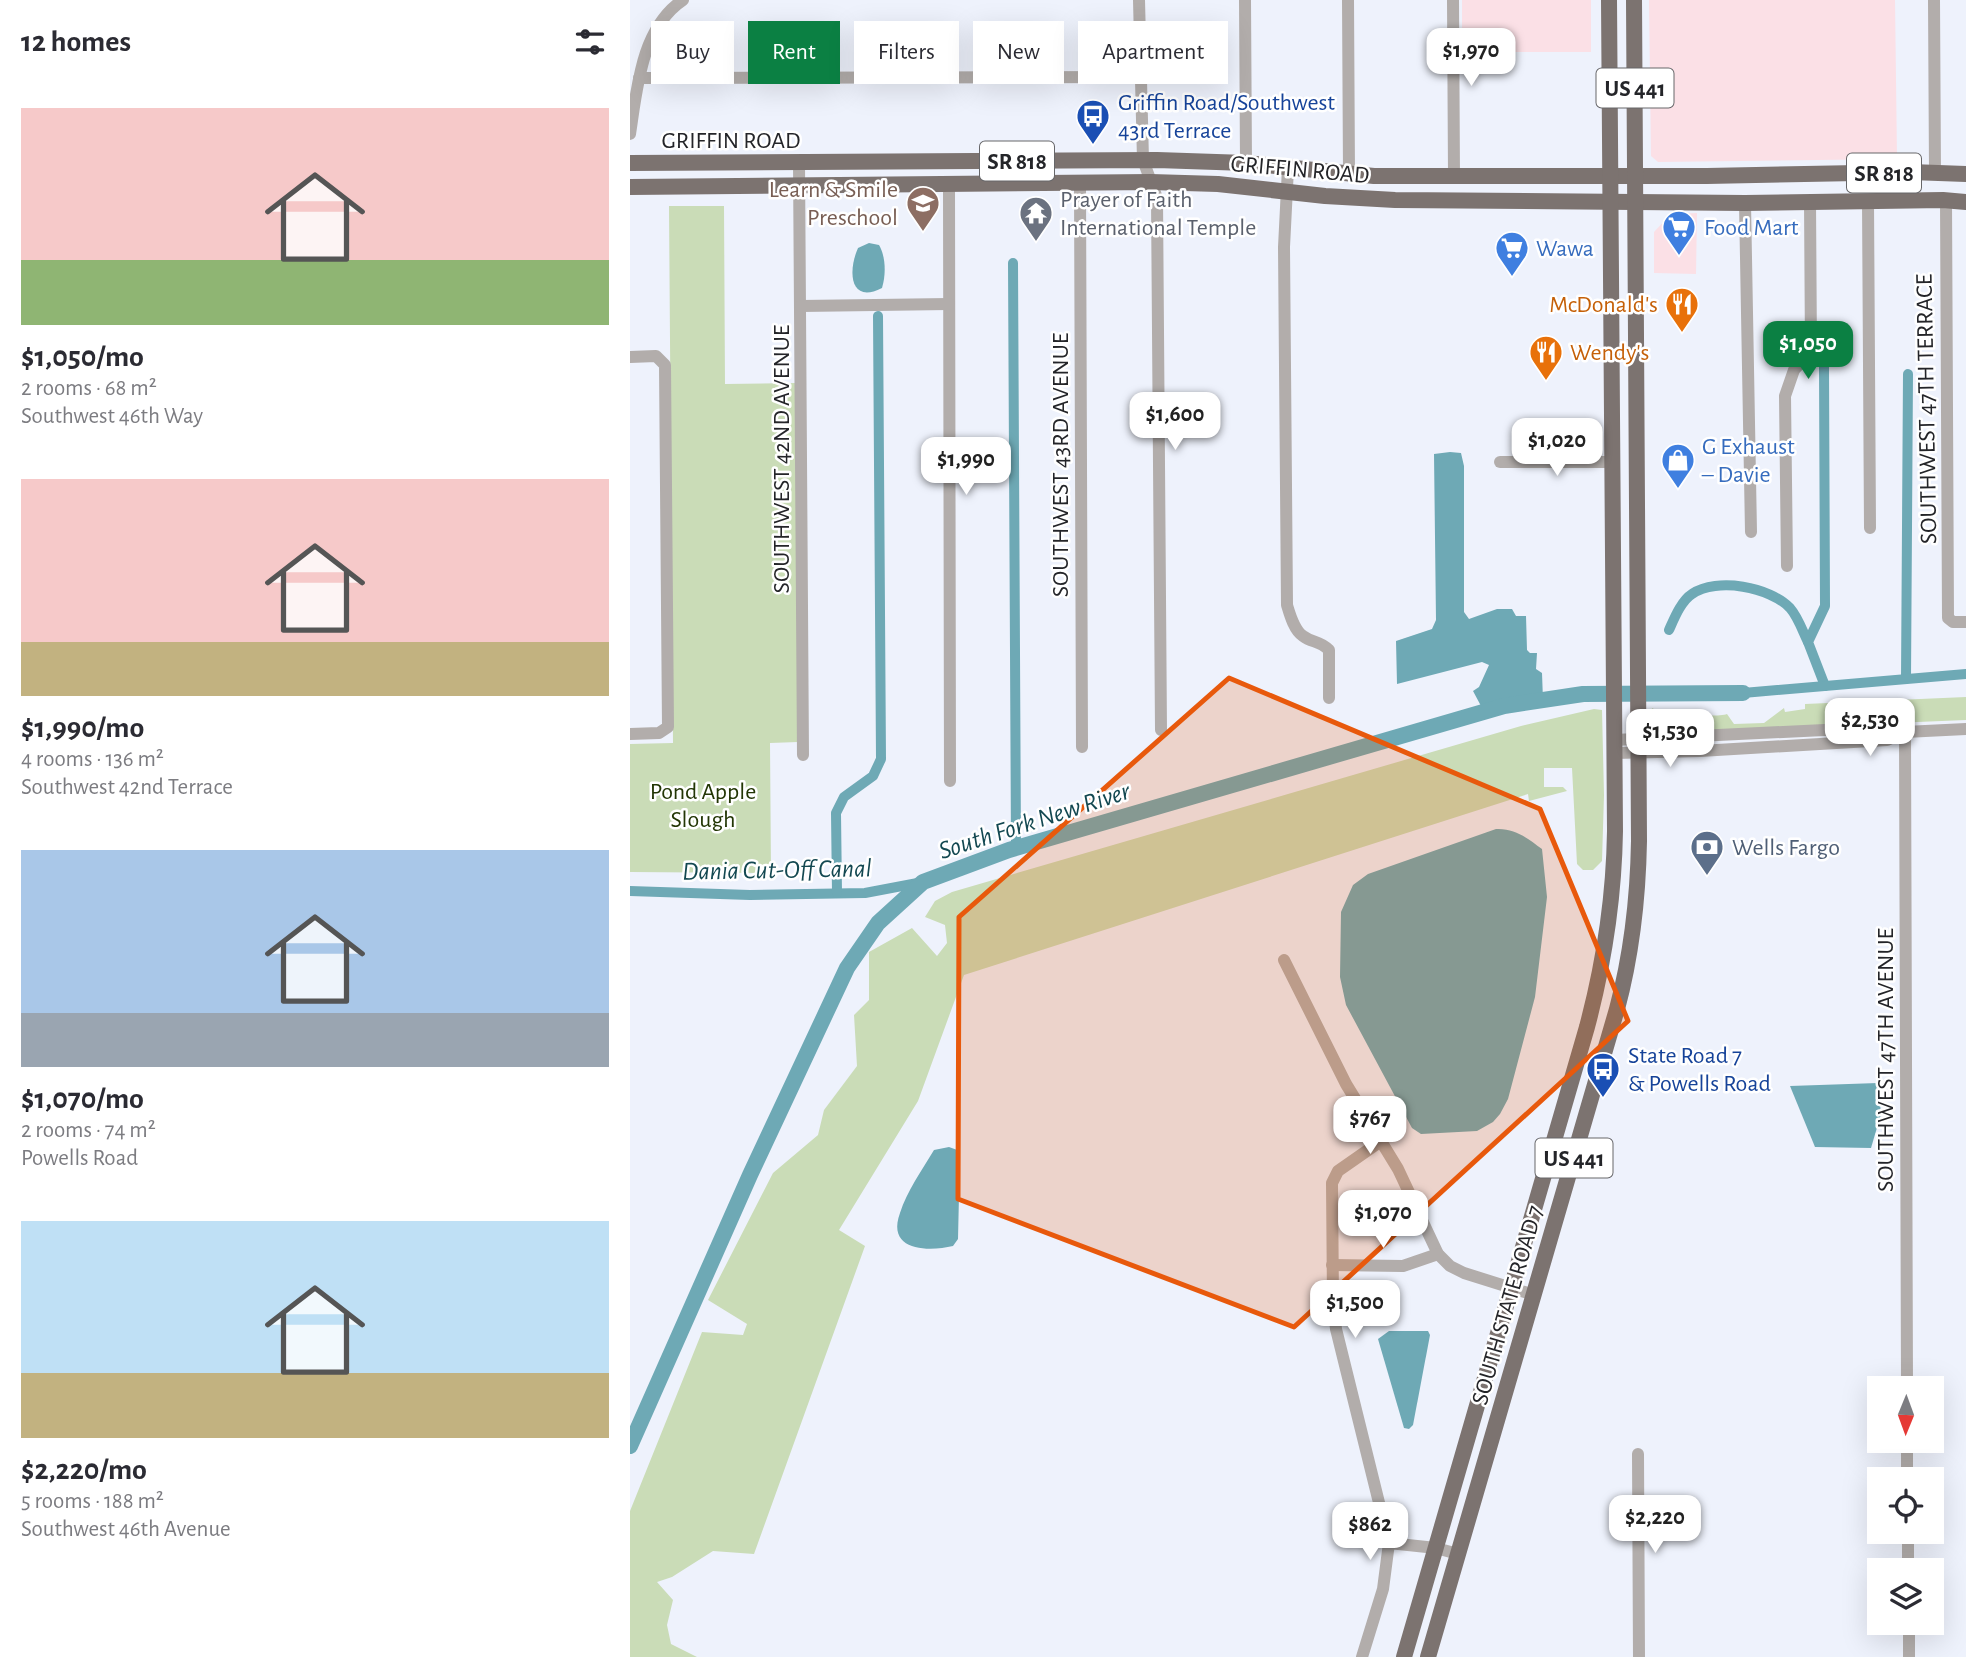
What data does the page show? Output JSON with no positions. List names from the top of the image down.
{
  "streets": {
    "main road": [
      "US 441",
      "GRIFFIN ROAD",
      "SR 818",
      "SOUTH STATE ROAD 7"
    ],
    "street": [
      "SOUTHWEST 47TH TERRACE",
      "SOUTHWEST 42ND AVENUE",
      "SOUTHWEST 43RD AVENUE",
      "SOUTHWEST 47TH AVENUE"
    ]
  },
  "crossings": [
    ["GRIFFIN ROAD", "SOUTHWEST 47TH TERRACE"],
    ["GRIFFIN ROAD", "SOUTHWEST 42ND AVENUE"],
    ["GRIFFIN ROAD", "SOUTHWEST 43RD AVENUE"],
    ["GRIFFIN ROAD", "SOUTH STATE ROAD 7"]
  ],
  "water": ["South Fork New River", "Dania Cut-Off Canal"],
  "parks": ["Pond Apple Slough"],
  "places": {
    "bus stop": ["Griffin Road/Southwest 43rd Terrace", "State Road 7 & Powells Road"],
    "school or university": ["Learn & Smile Preschool"],
    "temple": ["Prayer of Faith International Temple"],
    "supermarket": ["Food Mart", "Wawa"],
    "restaurant": ["McDonald's", "Wendy's"],
    "shop": ["G Exhaust – Davie"],
    "bank": ["Wells Fargo"]
  },
  "north": "bottom",
  "page": {
    "heading": "12 homes",
    "chip": [
      "Buy",
      "Rent",
      "Filters",
      "New",
      "Apartment"
    ],
    "price": [
      "$1,970",
      "$1,050",
      "$1,600",
      "$1,020",
      "$1,990",
      "$2,530",
      "$1,530",
      "$767",
      "$1,070",
      "$1,500",
      "$2,220",
      "$862"
    ],
    "list": [
      {
        "name": "$1,050/mo",
        "note": "2 rooms · 68 m² · Southwest 46th Way"
      },
      {
        "name": "$1,990/mo",
        "note": "4 rooms · 136 m² · Southwest 42nd Terrace"
      },
      {
        "name": "$1,070/mo",
        "note": "2 rooms · 74 m² · Powells Road"
      },
      {
        "name": "$2,220/mo",
        "note": "5 rooms · 188 m² · Southwest 46th Avenue"
      }
    ]
  }
}
